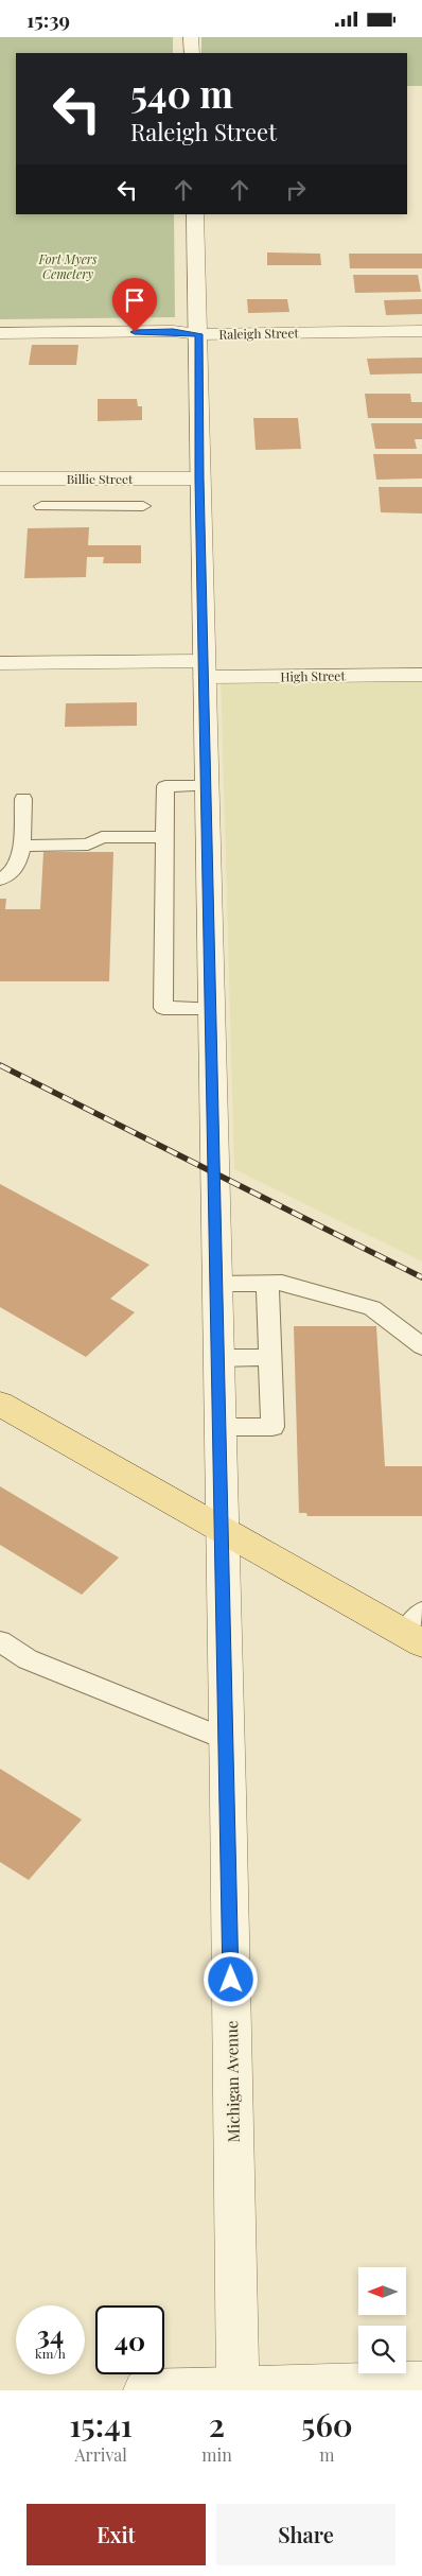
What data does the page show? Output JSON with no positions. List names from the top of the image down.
{
  "streets": {
    "street": [
      "Raleigh Street",
      "Billie Street",
      "High Street",
      "Michigan Avenue"
    ]
  },
  "crossings": [
    ["Raleigh Street", "Michigan Avenue"],
    ["Billie Street", "Michigan Avenue"],
    ["High Street", "Michigan Avenue"]
  ],
  "parks": ["Fort Myers Cemetery"],
  "north": "left",
  "page": {
    "status": "15:39",
    "turn": ["540 m", "Raleigh Street"],
    "speed": "34 km/h",
    "limit": "40",
    "eta": [
      "15:41",
      "Arrival",
      "2",
      "min",
      "560",
      "m"
    ],
    "buttons": ["Exit", "Share"]
  }
}
